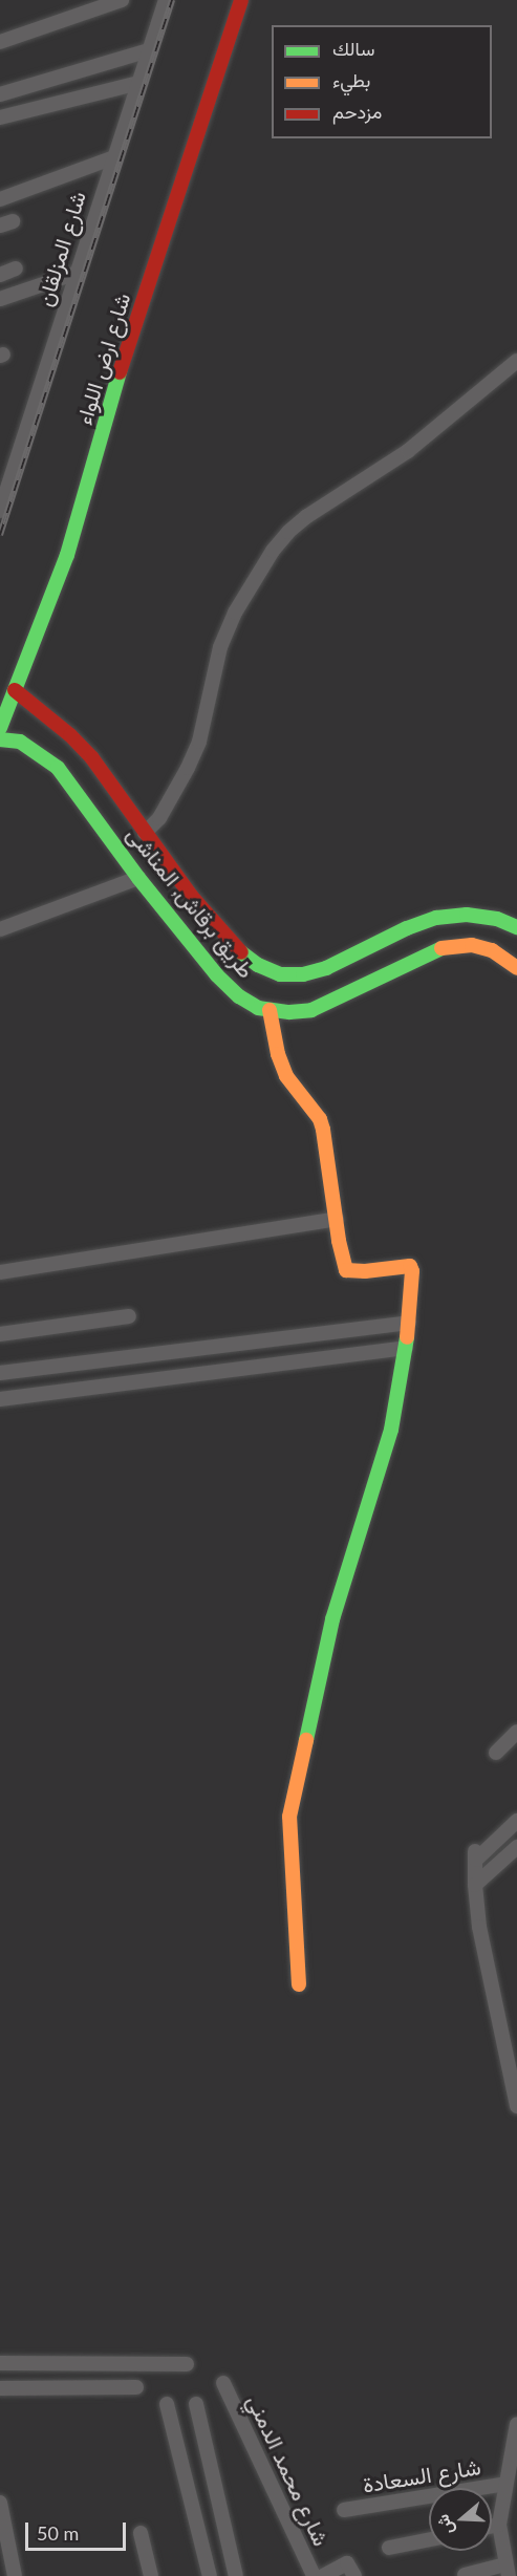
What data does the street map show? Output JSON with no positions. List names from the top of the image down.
{
  "streets": {
    "street": [
      "شارع المزلقان",
      "شارع ارض اللواء",
      "طريق برقاش, المناشى",
      "شارع محمد الدمني",
      "شارع السعادة"
    ]
  },
  "crossings": [
    ["شارع ارض اللواء", "طريق برقاش, المناشى"]
  ],
  "legend": ["سالك", "بطيء", "مزدحم"],
  "scale_bar": "50 m",
  "north": "left"
}
